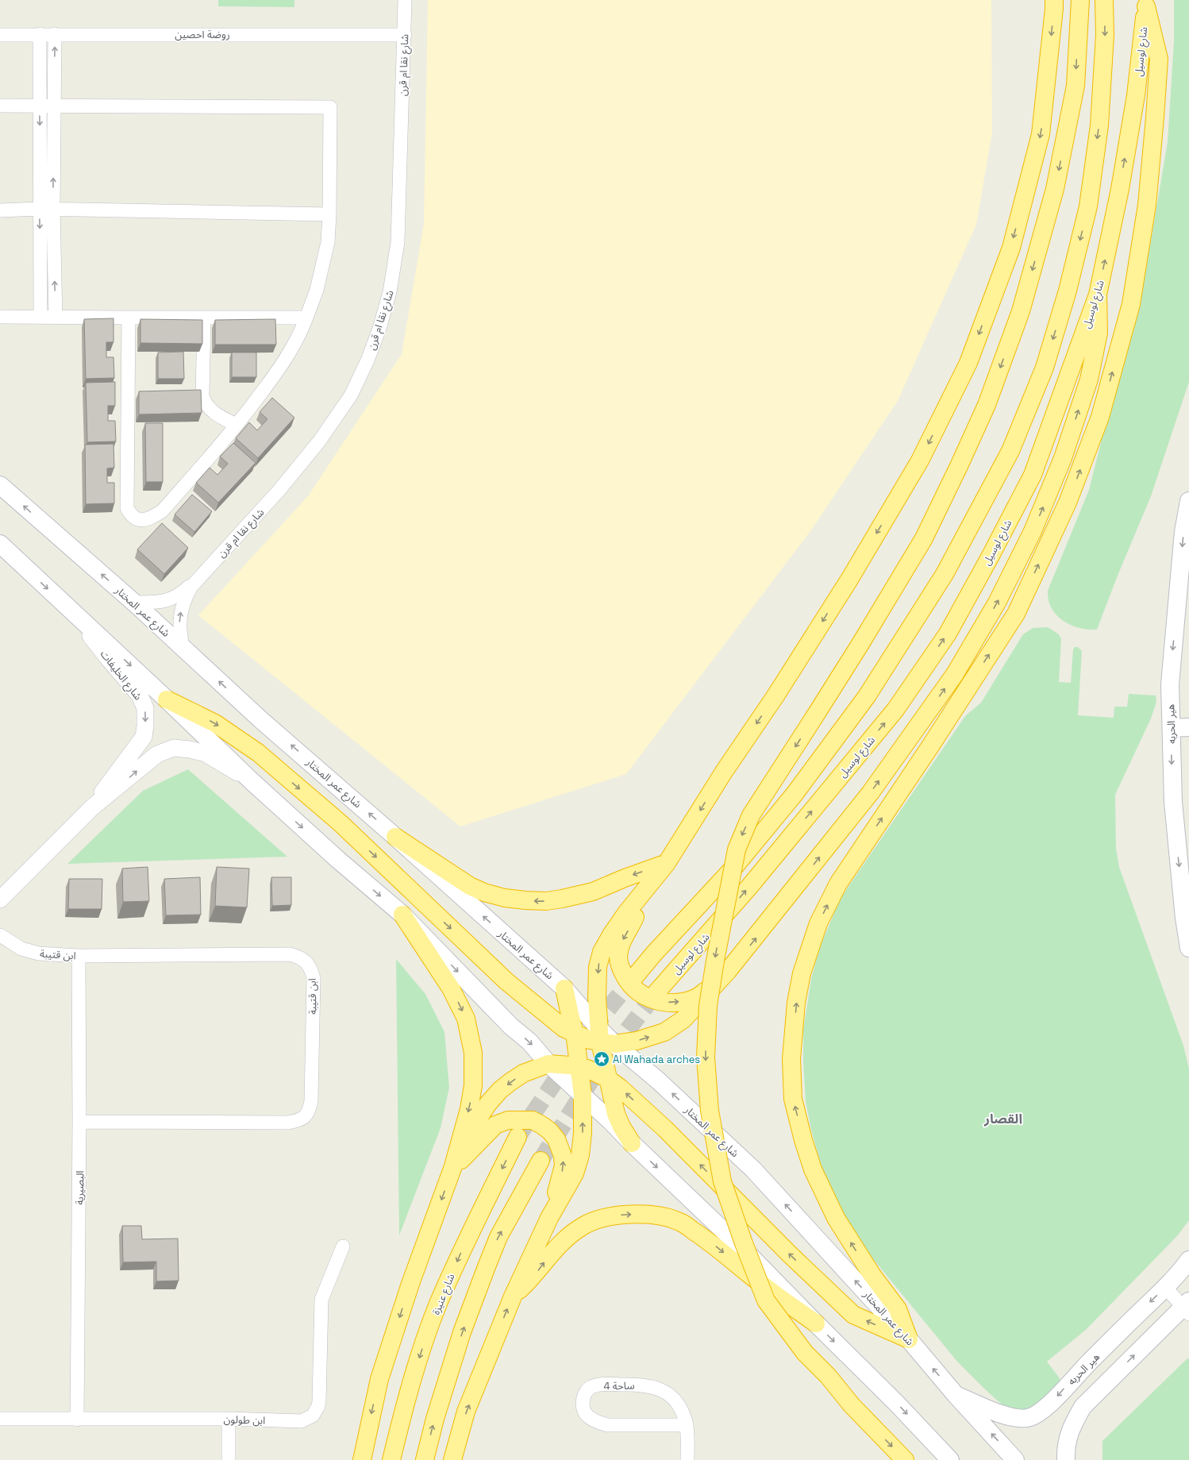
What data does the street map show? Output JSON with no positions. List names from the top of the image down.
{
  "streets": {
    "highway": ["شارع لوسيل", "شارع عنيزة"],
    "main road": ["شارع عمر المختار", "هير الحربه"],
    "street": [
      "روضة احصين",
      "شارع نقا ام قرن",
      "شارع الخليفات",
      "ابن قتيبة",
      "البصيرية",
      "ساحة 4",
      "ابن طولون"
    ]
  },
  "crossings": [
    ["روضة احصين", "شارع نقا ام قرن"],
    ["شارع نقا ام قرن", "شارع عمر المختار"],
    ["شارع عمر المختار", "هير الحربه"],
    ["ابن قتيبة", "البصيرية"],
    ["البصيرية", "ابن طولون"]
  ],
  "one_way": ["هير الحربه"],
  "districts": ["القصار"],
  "places": {
    "place": ["Al Wahada arches"]
  }
}
